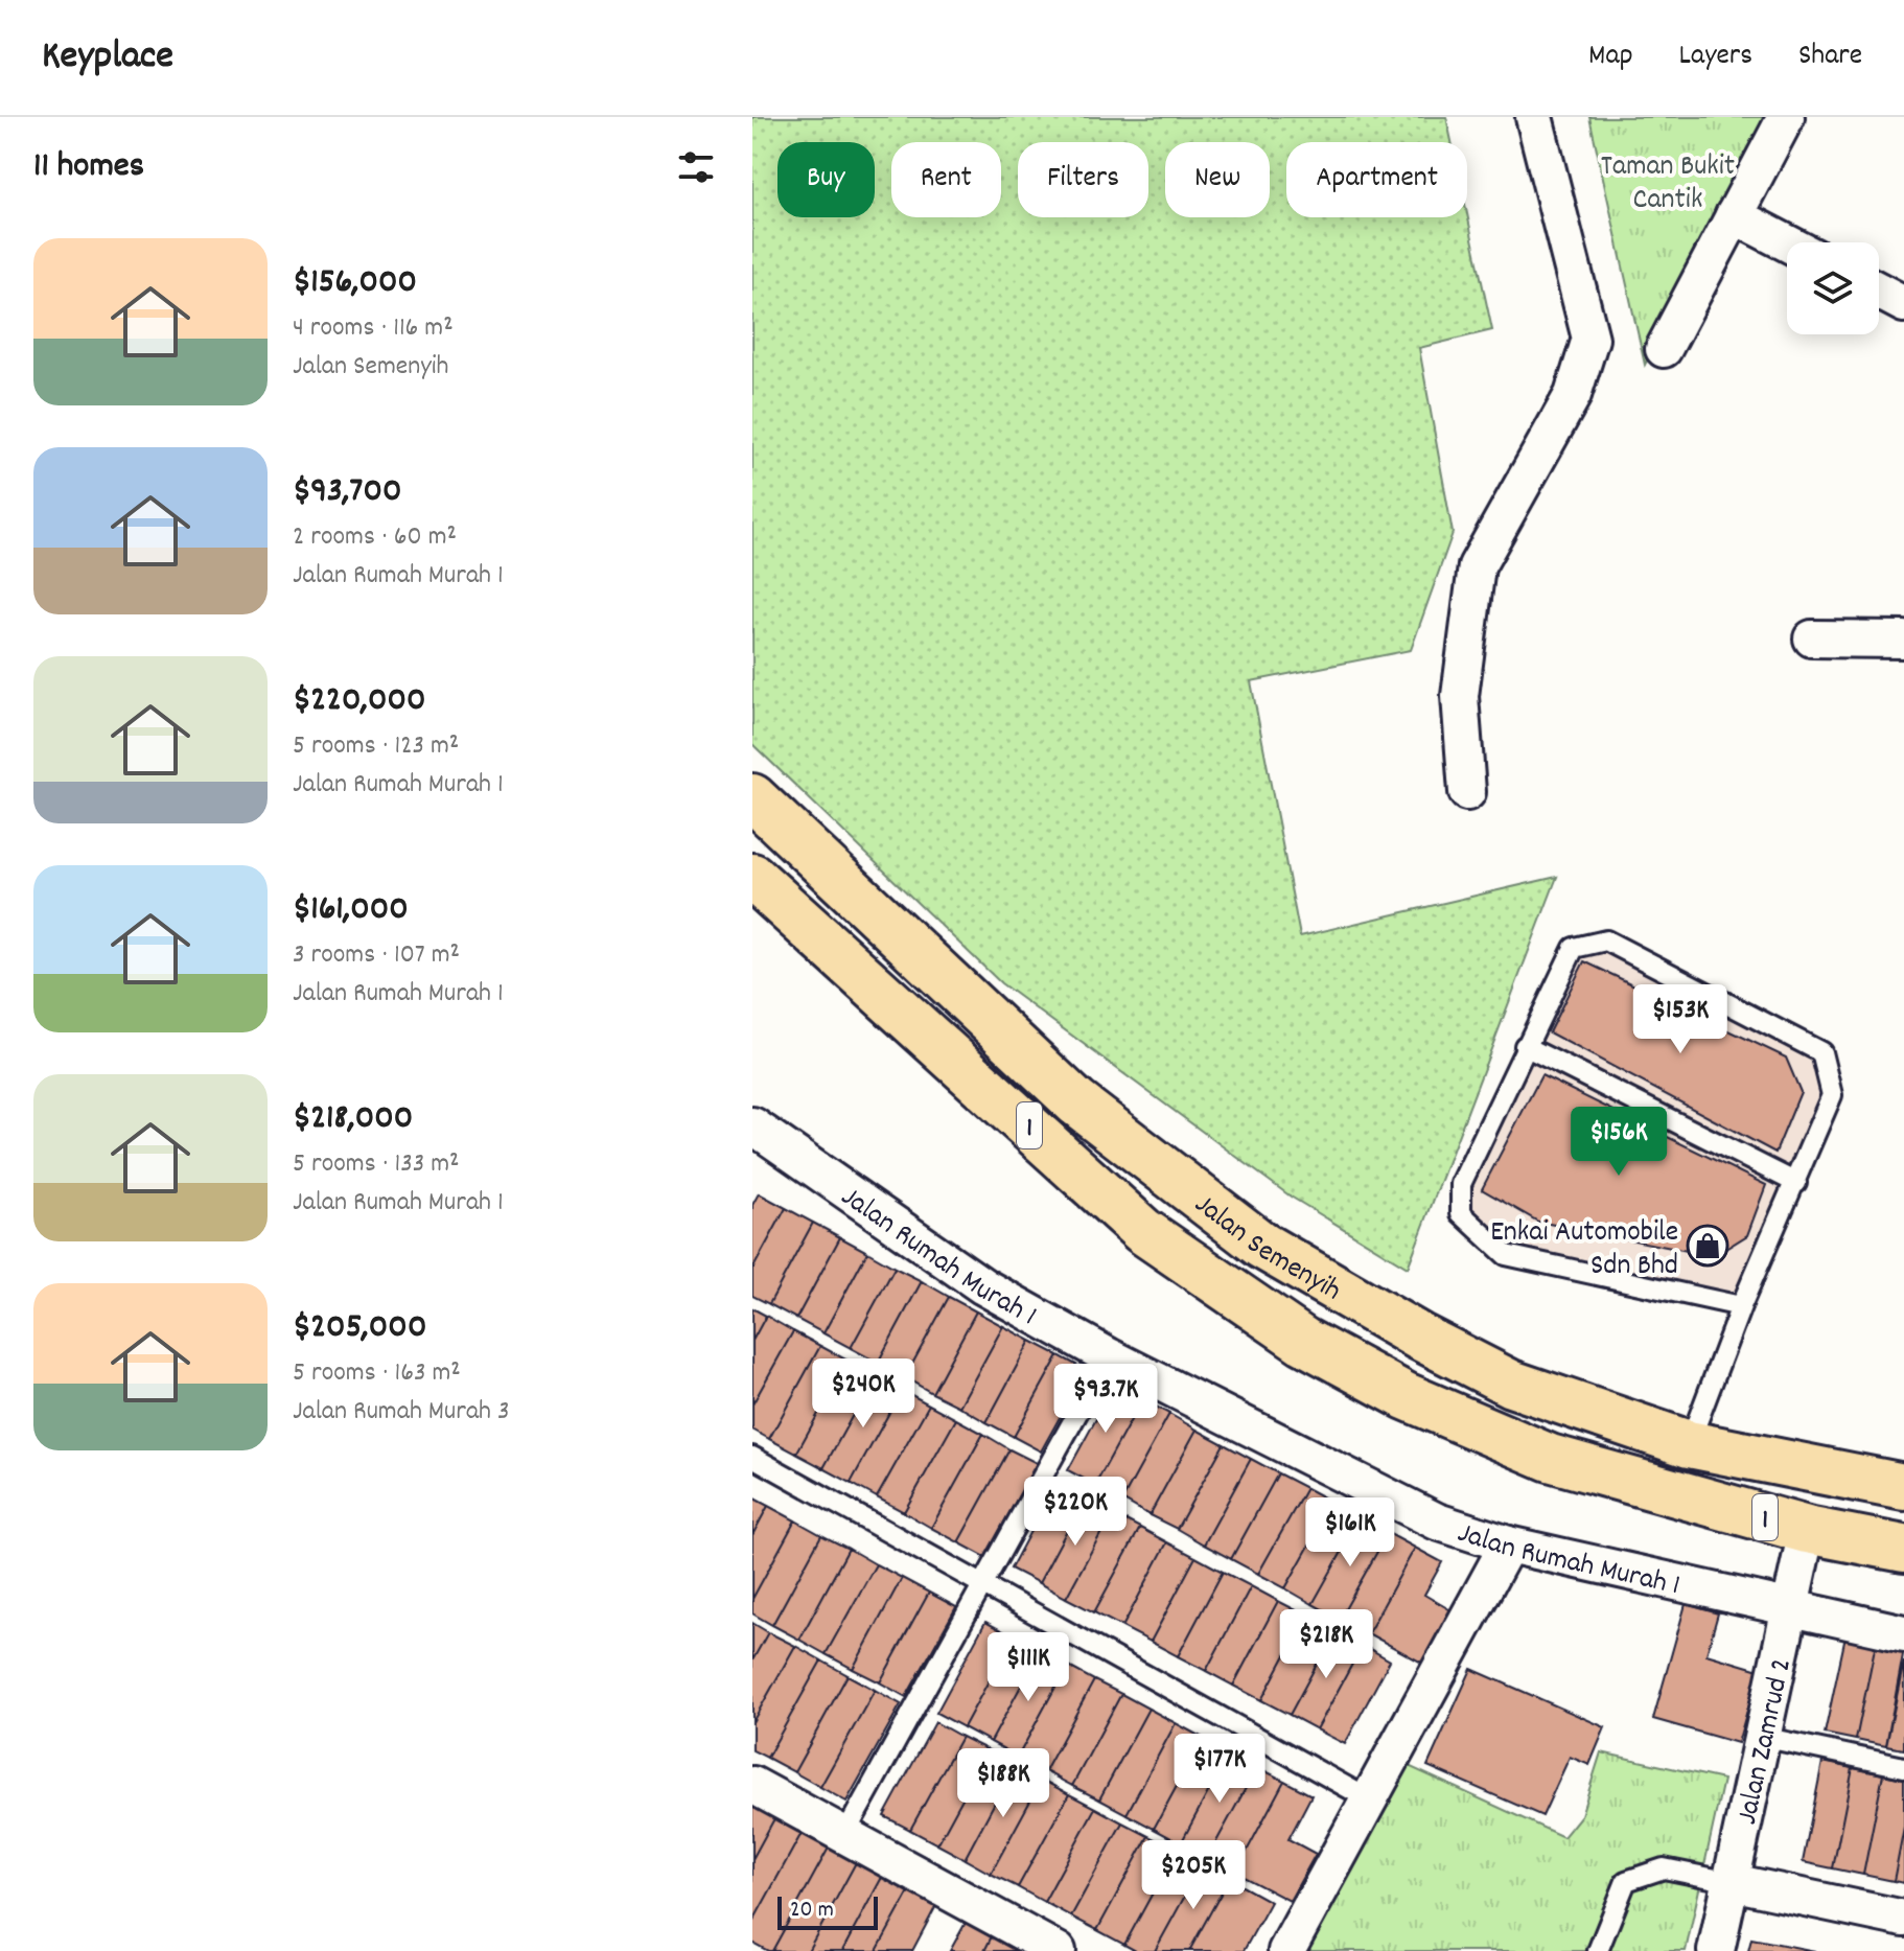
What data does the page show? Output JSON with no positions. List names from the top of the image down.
{
  "streets": {
    "main road": ["1", "Jalan Semenyih"],
    "street": ["Jalan Rumah Murah 1", "Jalan Zamrud 2"]
  },
  "crossings": [
    ["Jalan Semenyih", "Jalan Zamrud 2"],
    ["Jalan Rumah Murah 1", "Jalan Zamrud 2"]
  ],
  "parks": ["Taman Bukit Cantik"],
  "places": {
    "shop": ["Enkai Automobile Sdn Bhd"]
  },
  "scale_bar": "20 m",
  "page": {
    "header": "Keyplace",
    "nav": ["Map", "Layers", "Share"],
    "heading": "11 homes",
    "chip": [
      "Buy",
      "Rent",
      "Filters",
      "New",
      "Apartment"
    ],
    "list": [
      {
        "name": "$156,000",
        "note": "4 rooms · 116 m² · Jalan Semenyih"
      },
      {
        "name": "$93,700",
        "note": "2 rooms · 60 m² · Jalan Rumah Murah 1"
      },
      {
        "name": "$220,000",
        "note": "5 rooms · 123 m² · Jalan Rumah Murah 1"
      },
      {
        "name": "$161,000",
        "note": "3 rooms · 107 m² · Jalan Rumah Murah 1"
      },
      {
        "name": "$218,000",
        "note": "5 rooms · 133 m² · Jalan Rumah Murah 1"
      },
      {
        "name": "$205,000",
        "note": "5 rooms · 163 m² · Jalan Rumah Murah 3"
      }
    ],
    "price": [
      "$153K",
      "$156K",
      "$240K",
      "$93.7K",
      "$220K",
      "$161K",
      "$218K",
      "$111K",
      "$177K",
      "$188K",
      "$205K"
    ],
    "scale": "20 m"
  }
}
